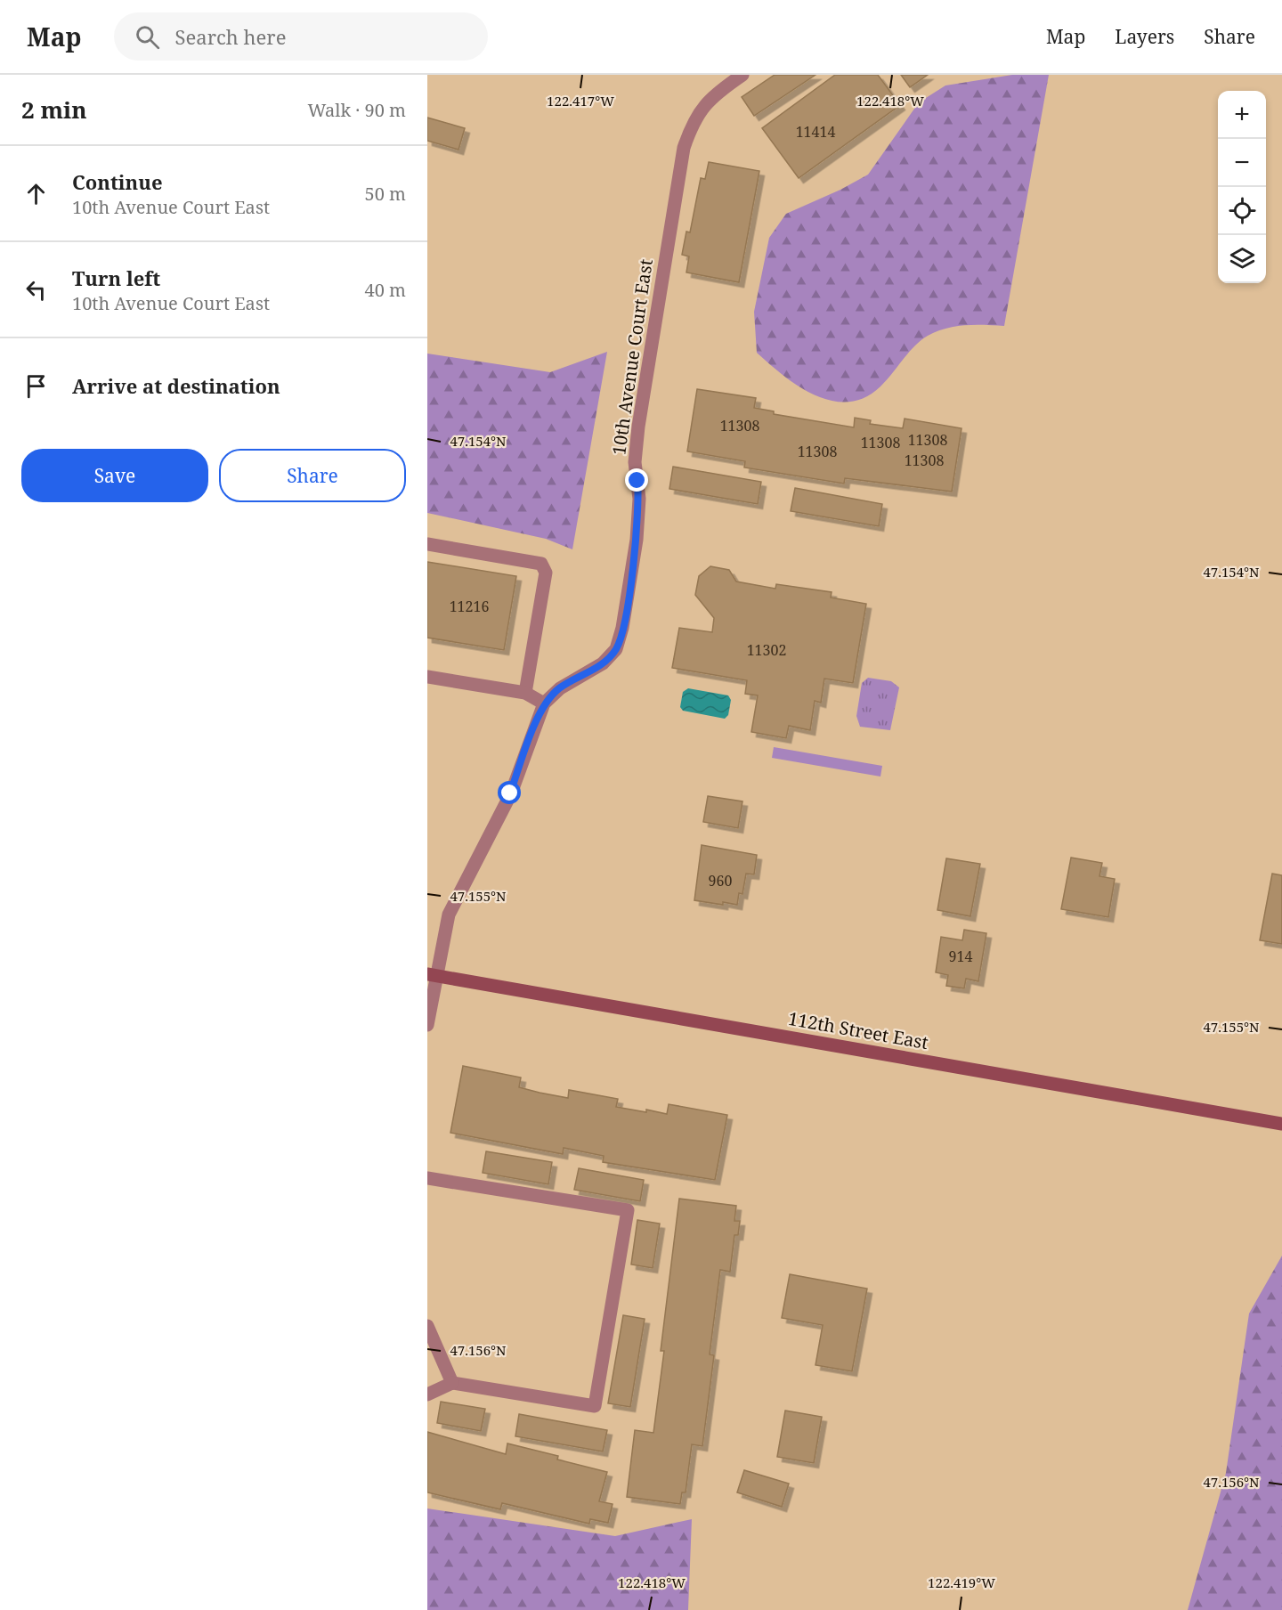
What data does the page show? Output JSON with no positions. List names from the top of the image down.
{
  "streets": {
    "main road": ["112th Street East"],
    "street": ["10th Avenue Court East"]
  },
  "crossings": [
    ["10th Avenue Court East", "112th Street East"]
  ],
  "house_numbers": [
    "11414",
    "11308",
    "11308",
    "11308",
    "11308",
    "11308",
    "11216",
    "11302",
    "960",
    "914"
  ],
  "page": {
    "header": "Map",
    "search": "Search here",
    "nav": ["Map", "Layers", "Share"],
    "heading": ["2 min", "Walk · 90 m"],
    "map_buttons": ["+", "−"],
    "list": [
      ["Continue", "10th Avenue Court East", "50 m"],
      ["Turn left", "10th Avenue Court East", "40 m"],
      "Arrive at destination"
    ],
    "buttons": ["Save", "Share"]
  },
  "coordinates": [
    "122.417°W",
    "122.418°W",
    "47.154°N",
    "47.155°N",
    "47.156°N",
    "122.419°W"
  ]
}
